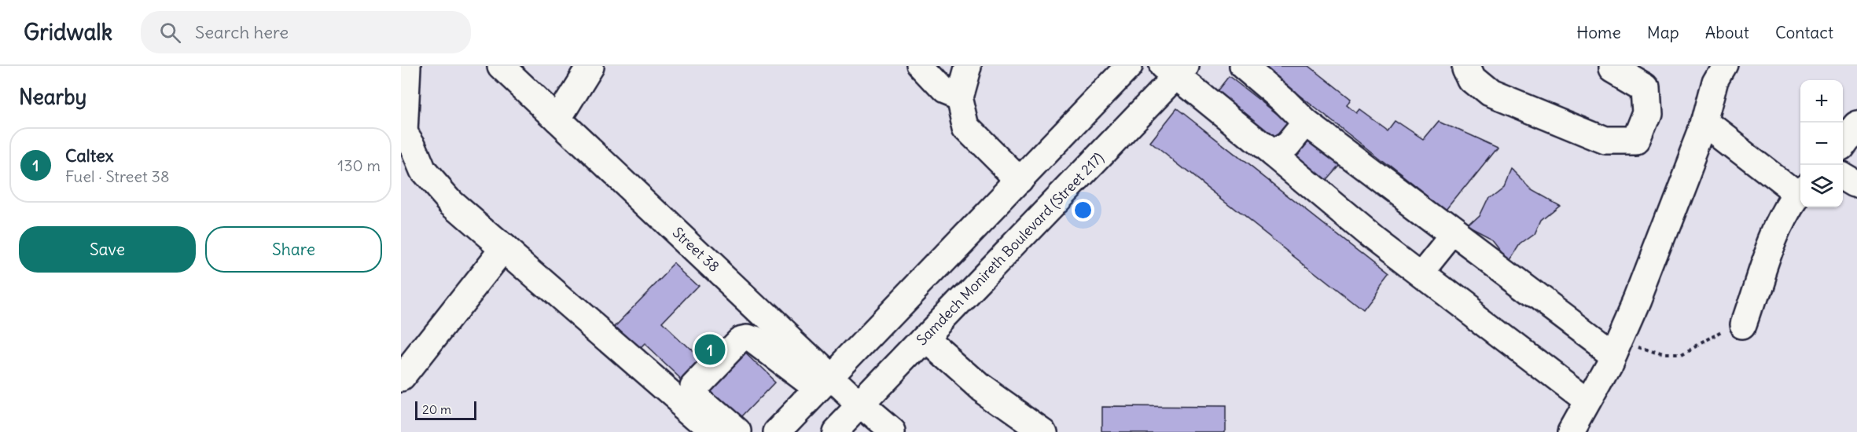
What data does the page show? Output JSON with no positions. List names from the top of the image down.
{
  "streets": {
    "street": ["Samdech Monireth Boulevard (Street 217)", "Street 38"]
  },
  "crossings": [
    ["Samdech Monireth Boulevard (Street 217)", "Street 38"]
  ],
  "scale_bar": "20 m",
  "page": {
    "header": "Gridwalk",
    "search": "Search here",
    "nav": [
      "Home",
      "Map",
      "About",
      "Contact"
    ],
    "heading": "Nearby",
    "map_buttons": ["+", "−"],
    "list": [
      {
        "mark": "1",
        "name": "Caltex",
        "note": "Fuel · Street 38",
        "value": "130 m"
      }
    ],
    "buttons": ["Save", "Share"],
    "pins": "1",
    "scale": "20 m"
  }
}
